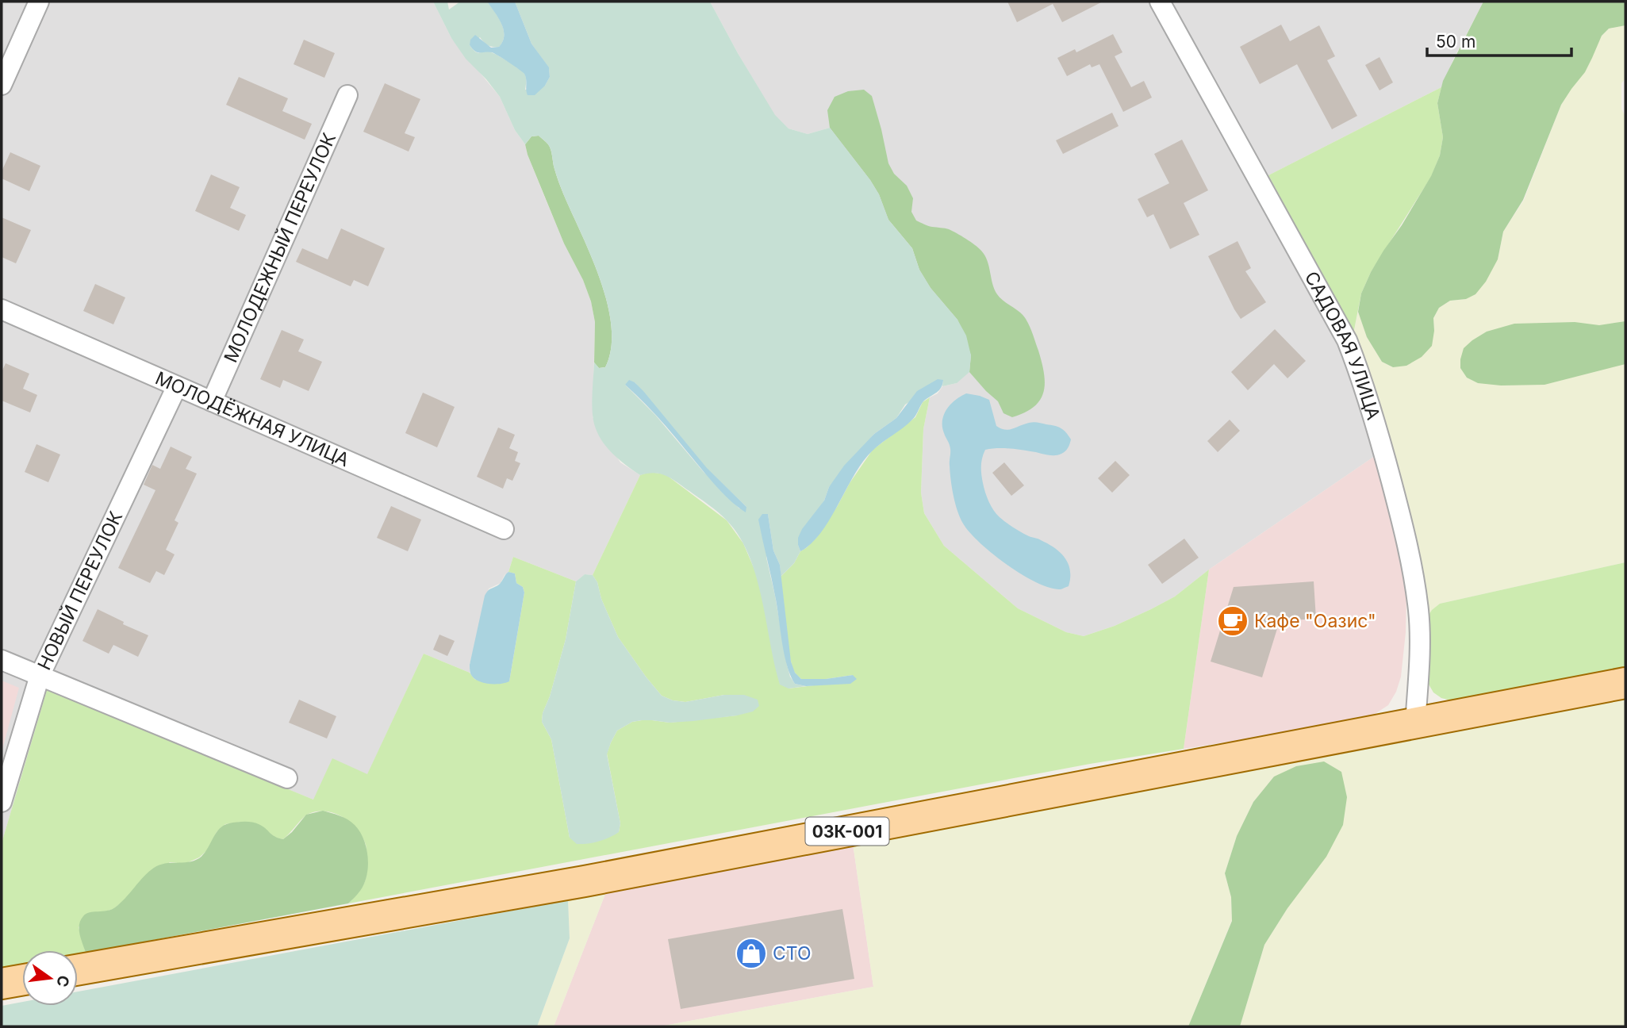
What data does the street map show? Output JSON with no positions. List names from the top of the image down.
{
  "streets": {
    "main road": ["03К-001"],
    "street": [
      "МОЛОДЕЖНЫЙ ПЕРЕУЛОК",
      "САДОВАЯ УЛИЦА",
      "МОЛОДЁЖНАЯ УЛИЦА",
      "НОВЫЙ ПЕРЕУЛОК"
    ]
  },
  "crossings": [
    ["МОЛОДЕЖНЫЙ ПЕРЕУЛОК", "МОЛОДЁЖНАЯ УЛИЦА"],
    ["САДОВАЯ УЛИЦА", "03К-001"],
    ["МОЛОДЁЖНАЯ УЛИЦА", "НОВЫЙ ПЕРЕУЛОК"]
  ],
  "places": {
    "cafe": ["Кафе \"Оазис\""],
    "shop": ["СТО"]
  },
  "scale_bar": "50 m",
  "north": "right"
}
